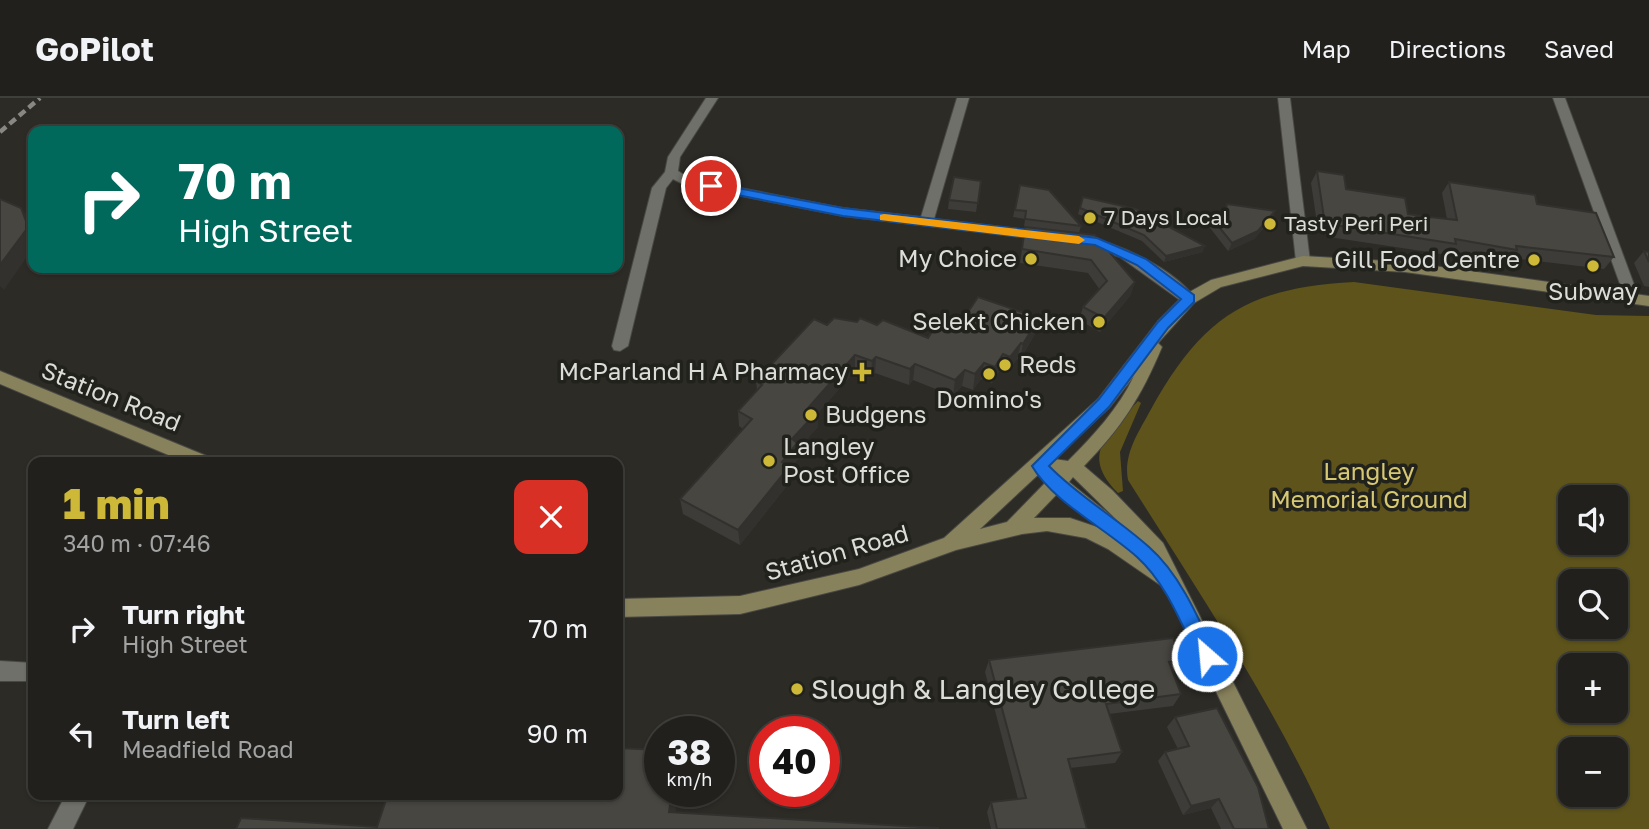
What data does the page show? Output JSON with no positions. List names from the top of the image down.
{
  "streets": {
    "main road": ["Station Road"]
  },
  "parks": ["Langley Memorial Ground"],
  "places": {
    "other": [
      "7 Days Local",
      "Tasty Peri Peri",
      "My Choice",
      "Gill Food Centre",
      "Subway",
      "Selekt Chicken",
      "Reds",
      "Domino's",
      "Budgens",
      "Langley Post Office",
      "Slough & Langley College"
    ],
    "health": ["McParland H A Pharmacy"]
  },
  "page": {
    "header": "GoPilot",
    "nav": ["Map", "Directions", "Saved"],
    "turn": ["70 m", "High Street"],
    "heading": ["1 min", "340 m · 07:46"],
    "map_buttons": ["+", "−"],
    "list": [
      {
        "name": "Turn right",
        "note": "High Street",
        "value": "70 m"
      },
      {
        "name": "Turn left",
        "note": "Meadfield Road",
        "value": "90 m"
      }
    ],
    "speed": "38 km/h",
    "limit": "40"
  }
}
